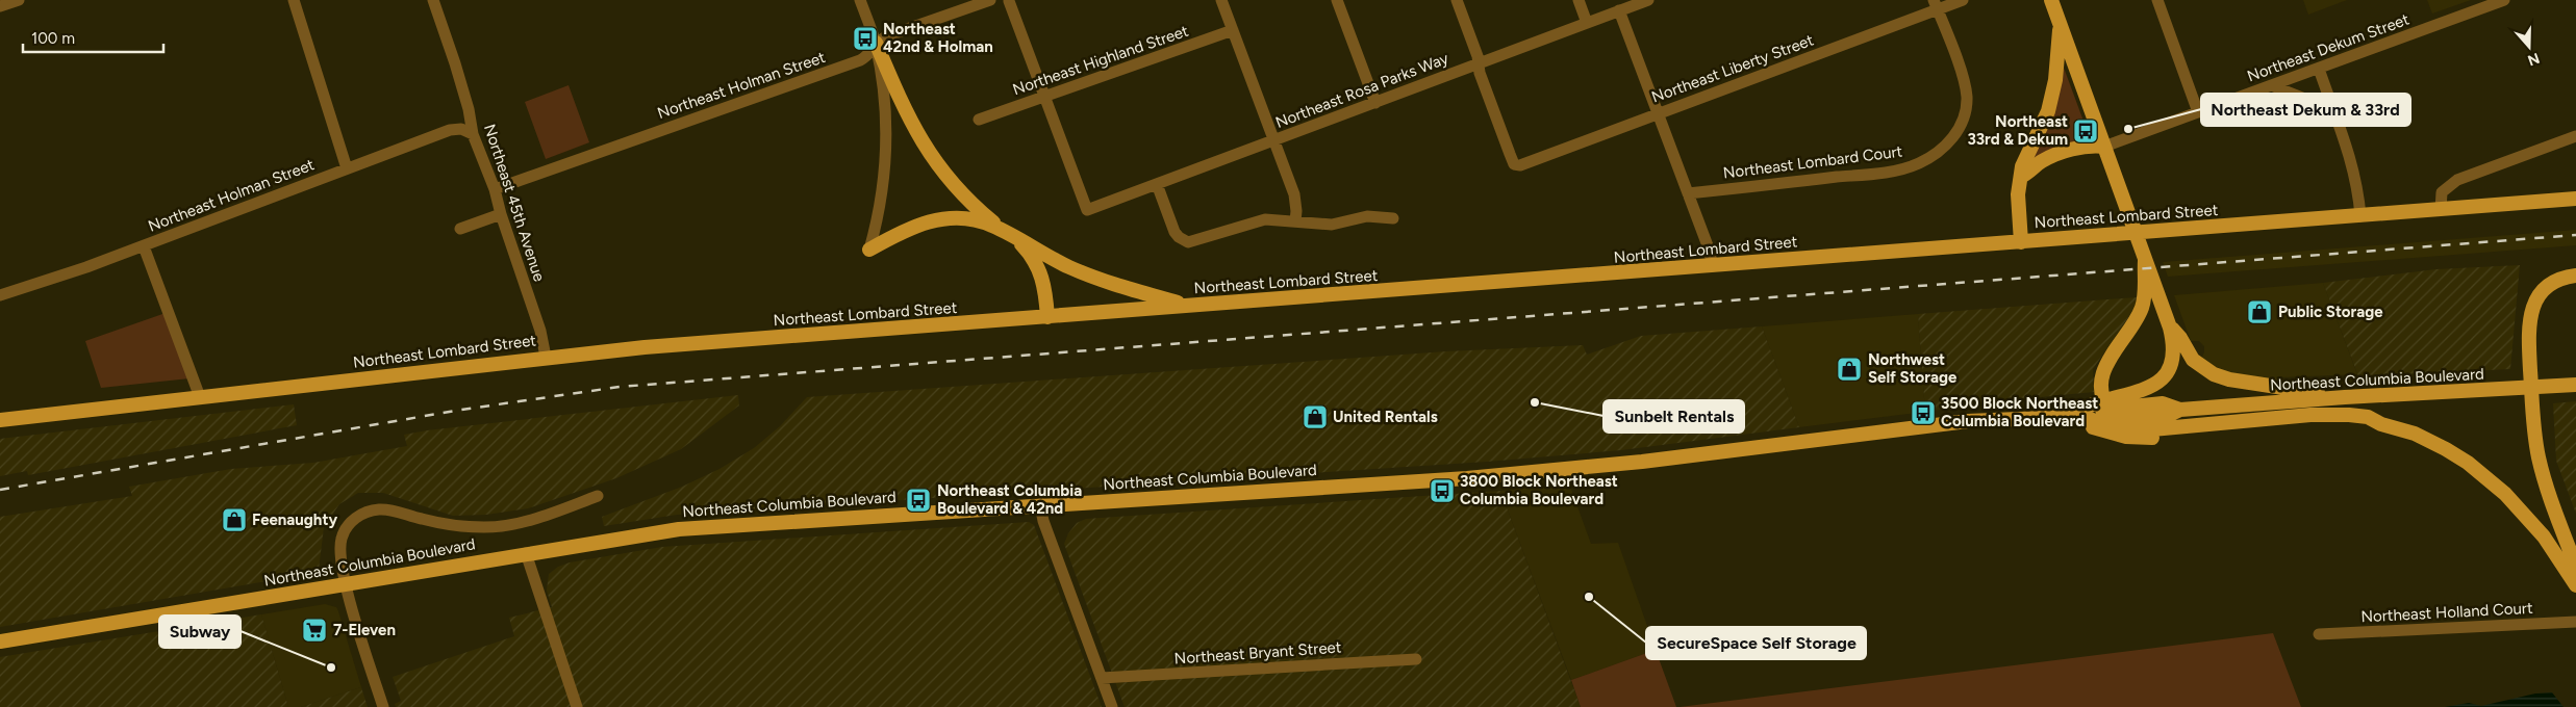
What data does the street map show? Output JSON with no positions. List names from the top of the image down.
{
  "streets": {
    "main road": ["Northeast Lombard Street", "Northeast Columbia Boulevard"],
    "street": [
      "Northeast Dekum Street",
      "Northeast Highland Street",
      "Northeast Liberty Street",
      "Northeast Holman Street",
      "Northeast Rosa Parks Way",
      "Northeast Lombard Court",
      "Northeast 45th Avenue",
      "Northeast Holland Court",
      "Northeast Bryant Street"
    ]
  },
  "crossings": [
    ["Northeast Highland Street", "Northeast Rosa Parks Way"],
    ["Northeast Liberty Street", "Northeast Rosa Parks Way"],
    ["Northeast Liberty Street", "Northeast Lombard Court"],
    ["Northeast Holman Street", "Northeast 45th Avenue"],
    ["Northeast 45th Avenue", "Northeast Lombard Street"]
  ],
  "places": {
    "bus stop": [
      "Northeast 42nd & Holman",
      "Northeast 33rd & Dekum",
      "3500 Block Northeast Columbia Boulevard",
      "3800 Block Northeast Columbia Boulevard",
      "Northeast Columbia Boulevard & 42nd"
    ],
    "other": [
      "Northeast Dekum & 33rd",
      "Sunbelt Rentals",
      "SecureSpace Self Storage",
      "Subway"
    ],
    "shop": [
      "Public Storage",
      "Northwest Self Storage",
      "United Rentals",
      "Feenaughty"
    ],
    "supermarket": ["7-Eleven"]
  },
  "scale_bar": "100 m",
  "north": "bottom"
}
